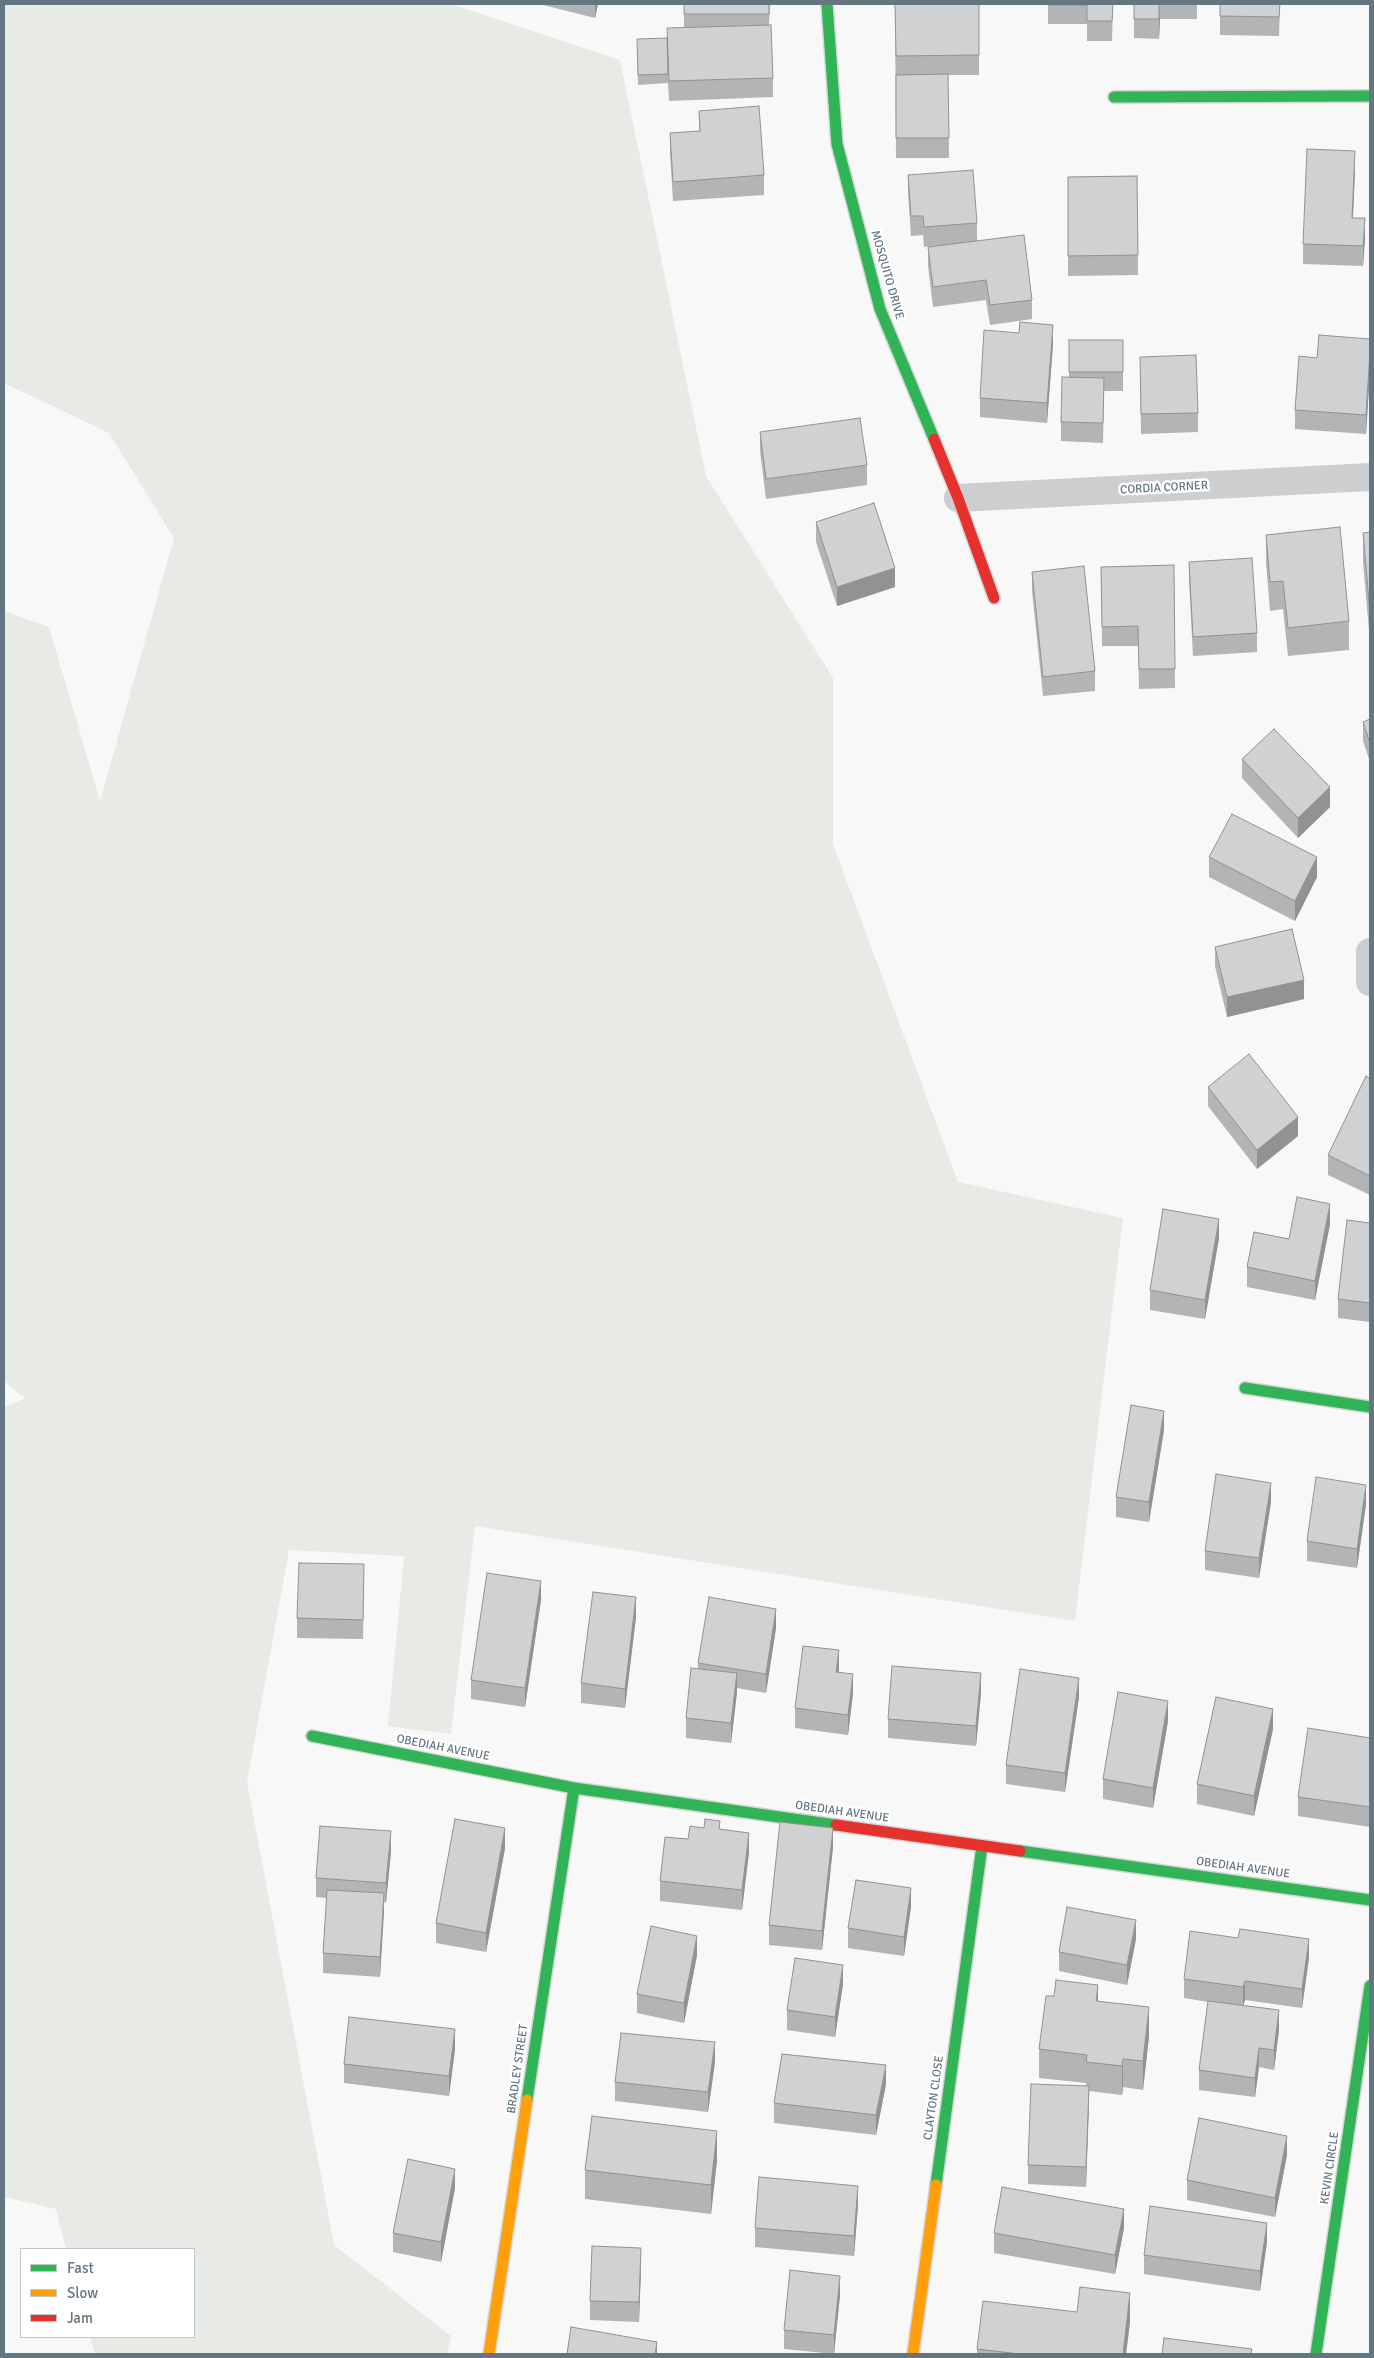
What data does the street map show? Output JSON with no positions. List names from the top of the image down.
{
  "streets": {
    "street": [
      "MOSQUITO DRIVE",
      "CORDIA CORNER",
      "OBEDIAH AVENUE",
      "BRADLEY STREET",
      "CLAYTON CLOSE",
      "KEVIN CIRCLE"
    ]
  },
  "crossings": [
    ["MOSQUITO DRIVE", "CORDIA CORNER"],
    ["OBEDIAH AVENUE", "BRADLEY STREET"],
    ["OBEDIAH AVENUE", "CLAYTON CLOSE"]
  ],
  "legend": ["Fast", "Slow", "Jam"]
}
